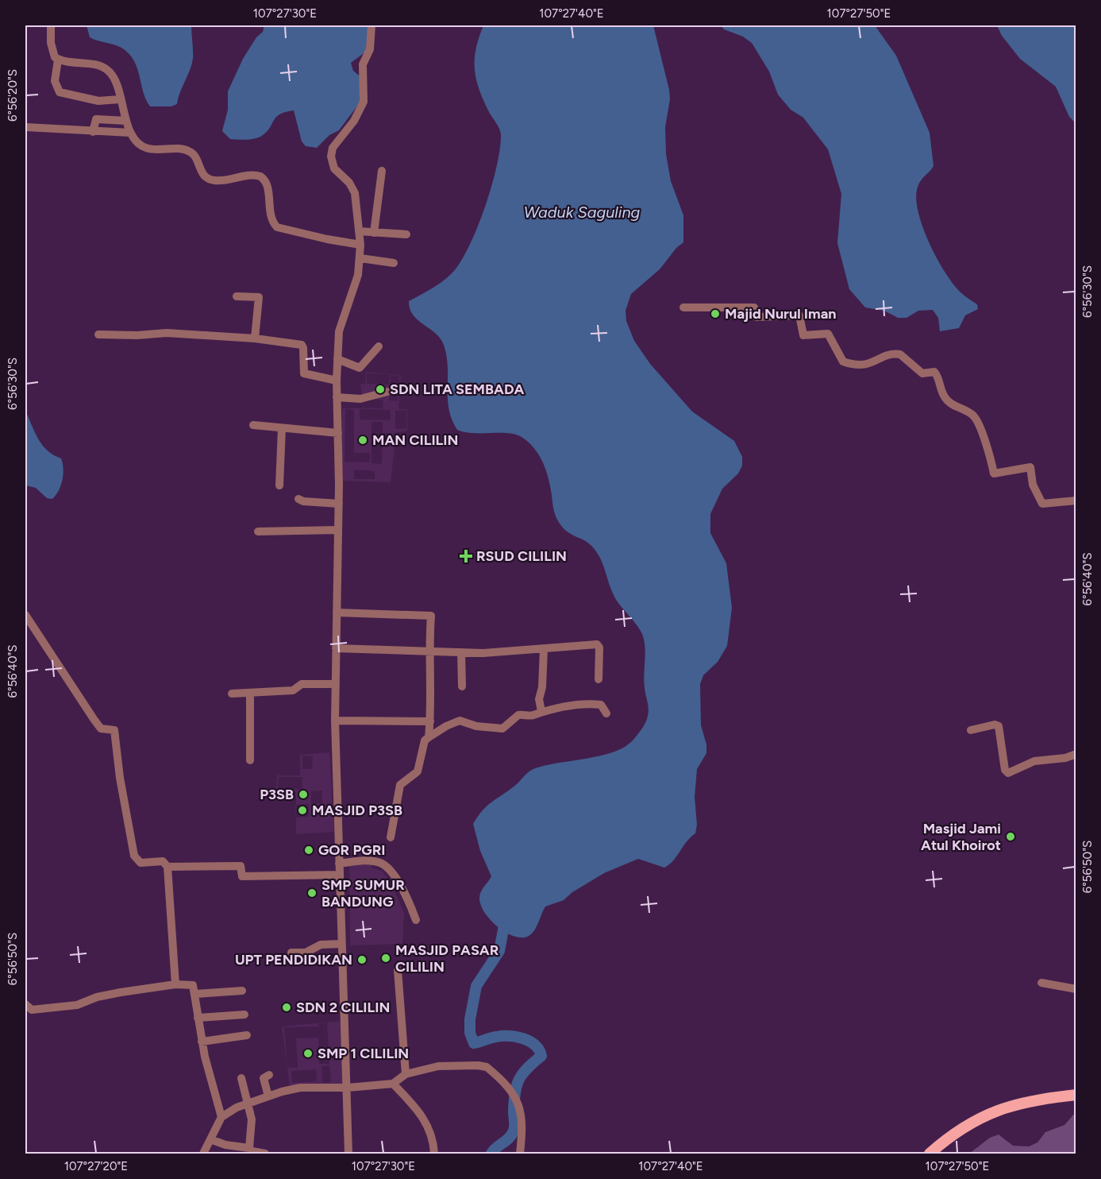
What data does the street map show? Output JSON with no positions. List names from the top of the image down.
{
  "water": ["Waduk Saguling"],
  "places": {
    "other": [
      "Majid Nurul Iman",
      "SDN LITA SEMBADA",
      "MAN CILILIN",
      "P3SB",
      "MASJID P3SB",
      "Masjid Jami Atul Khoirot",
      "GOR PGRI",
      "SMP SUMUR BANDUNG",
      "MASJID PASAR CILILIN",
      "UPT PENDIDIKAN",
      "SDN 2 CILILIN",
      "SMP 1 CILILIN"
    ],
    "health": ["RSUD CILILIN"]
  },
  "coordinates": [
    "107°27'30\"E",
    "107°27'40\"E",
    "107°27'50\"E",
    "6°56'20\"S",
    "6°56'30\"S",
    "6°56'40\"S",
    "6°56'50\"S",
    "107°27'20\"E"
  ]
}
